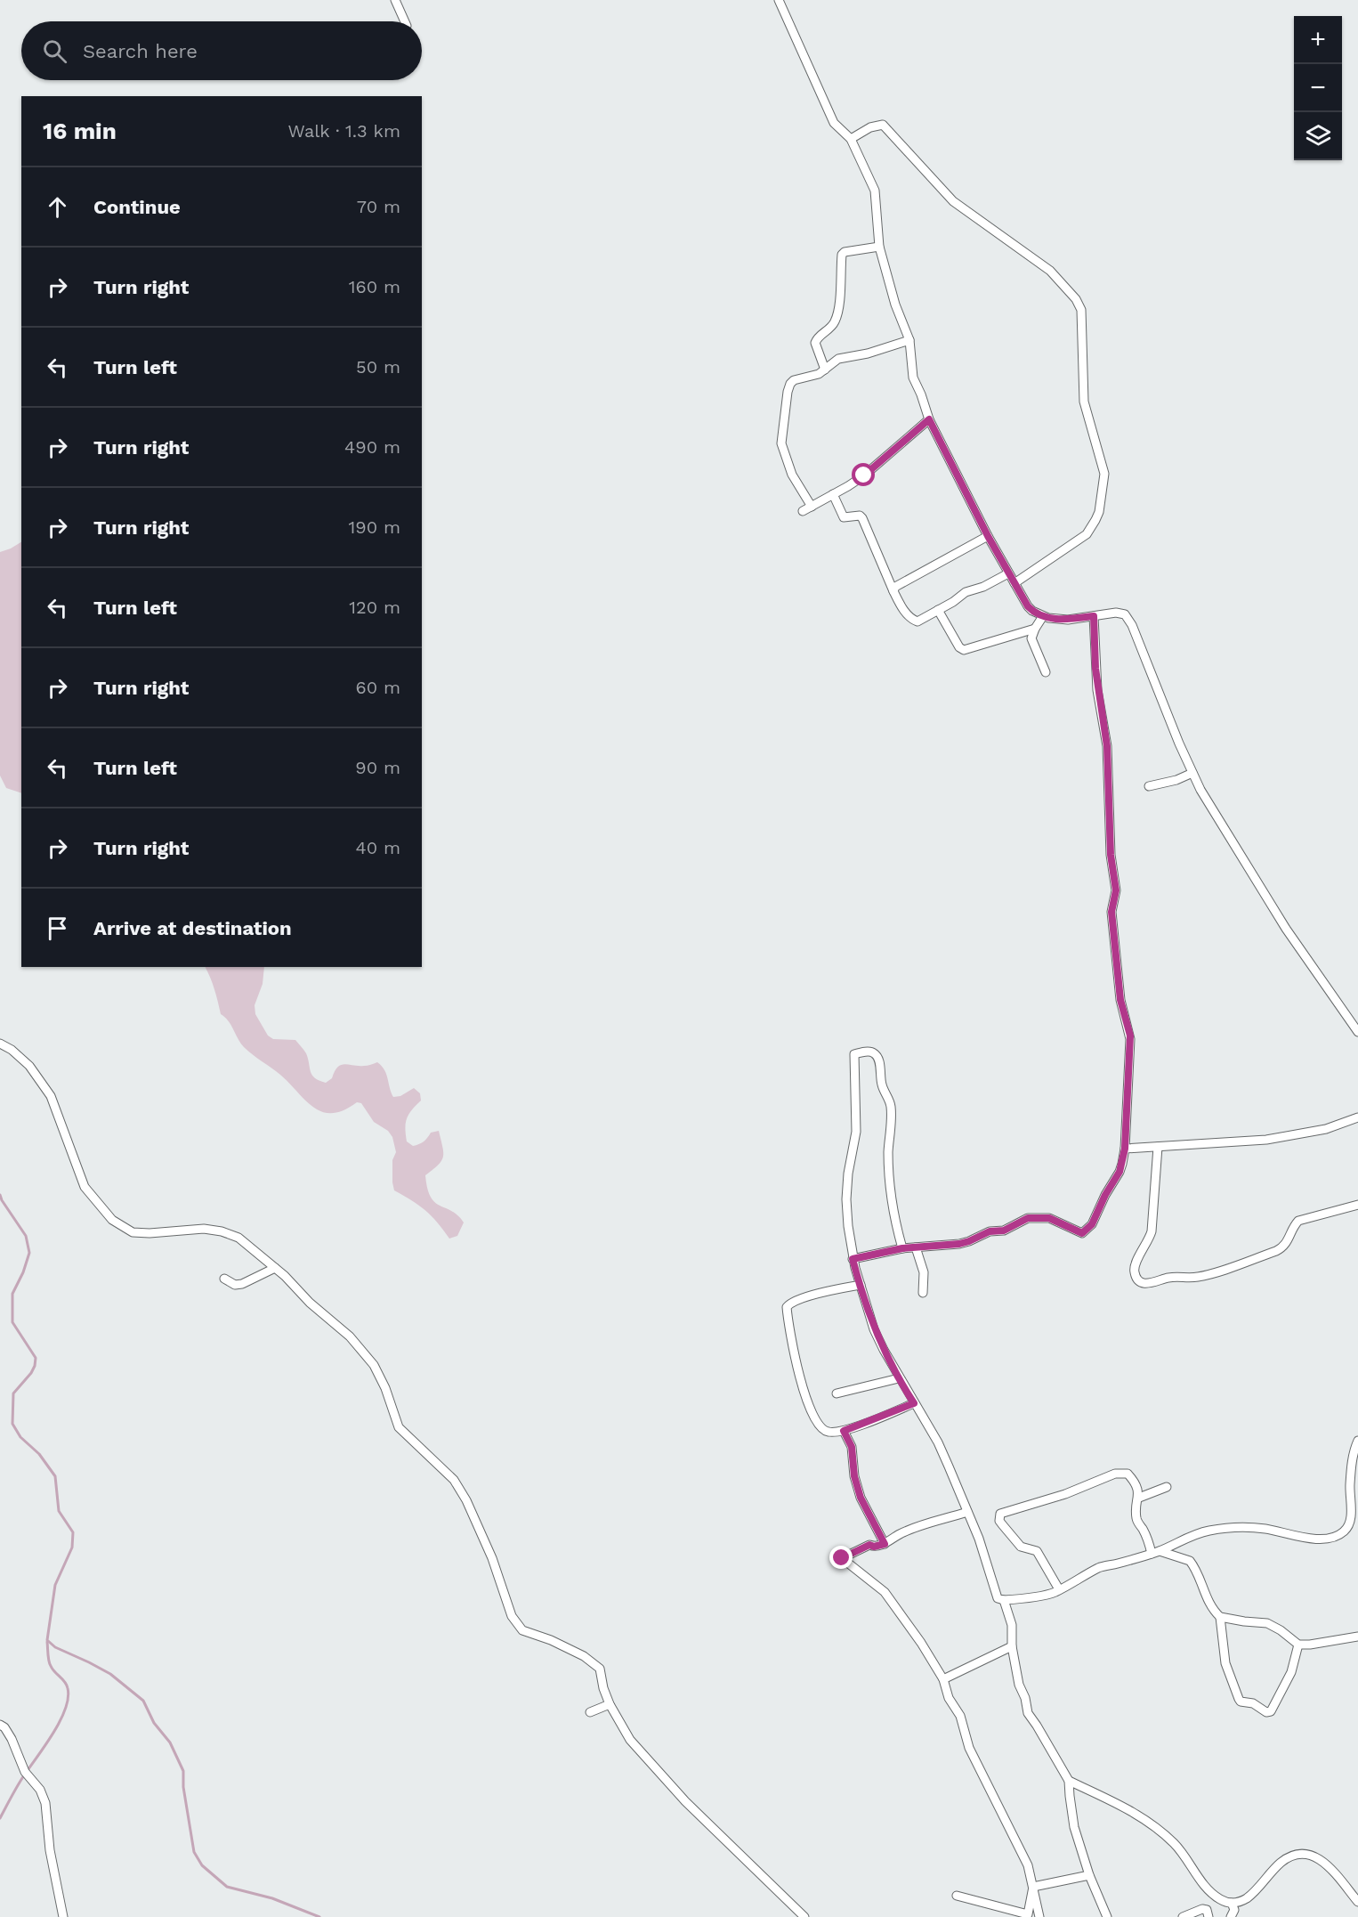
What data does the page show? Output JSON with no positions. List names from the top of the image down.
{
  "page": {
    "map_buttons": ["+", "−"],
    "search": "Search here",
    "heading": ["16 min", "Walk · 1.3 km"],
    "list": [
      ["Continue", "70 m"],
      ["Turn right", "160 m"],
      ["Turn left", "50 m"],
      ["Turn right", "490 m"],
      ["Turn right", "190 m"],
      ["Turn left", "120 m"],
      ["Turn right", "60 m"],
      ["Turn left", "90 m"],
      ["Turn right", "40 m"],
      "Arrive at destination"
    ]
  }
}
